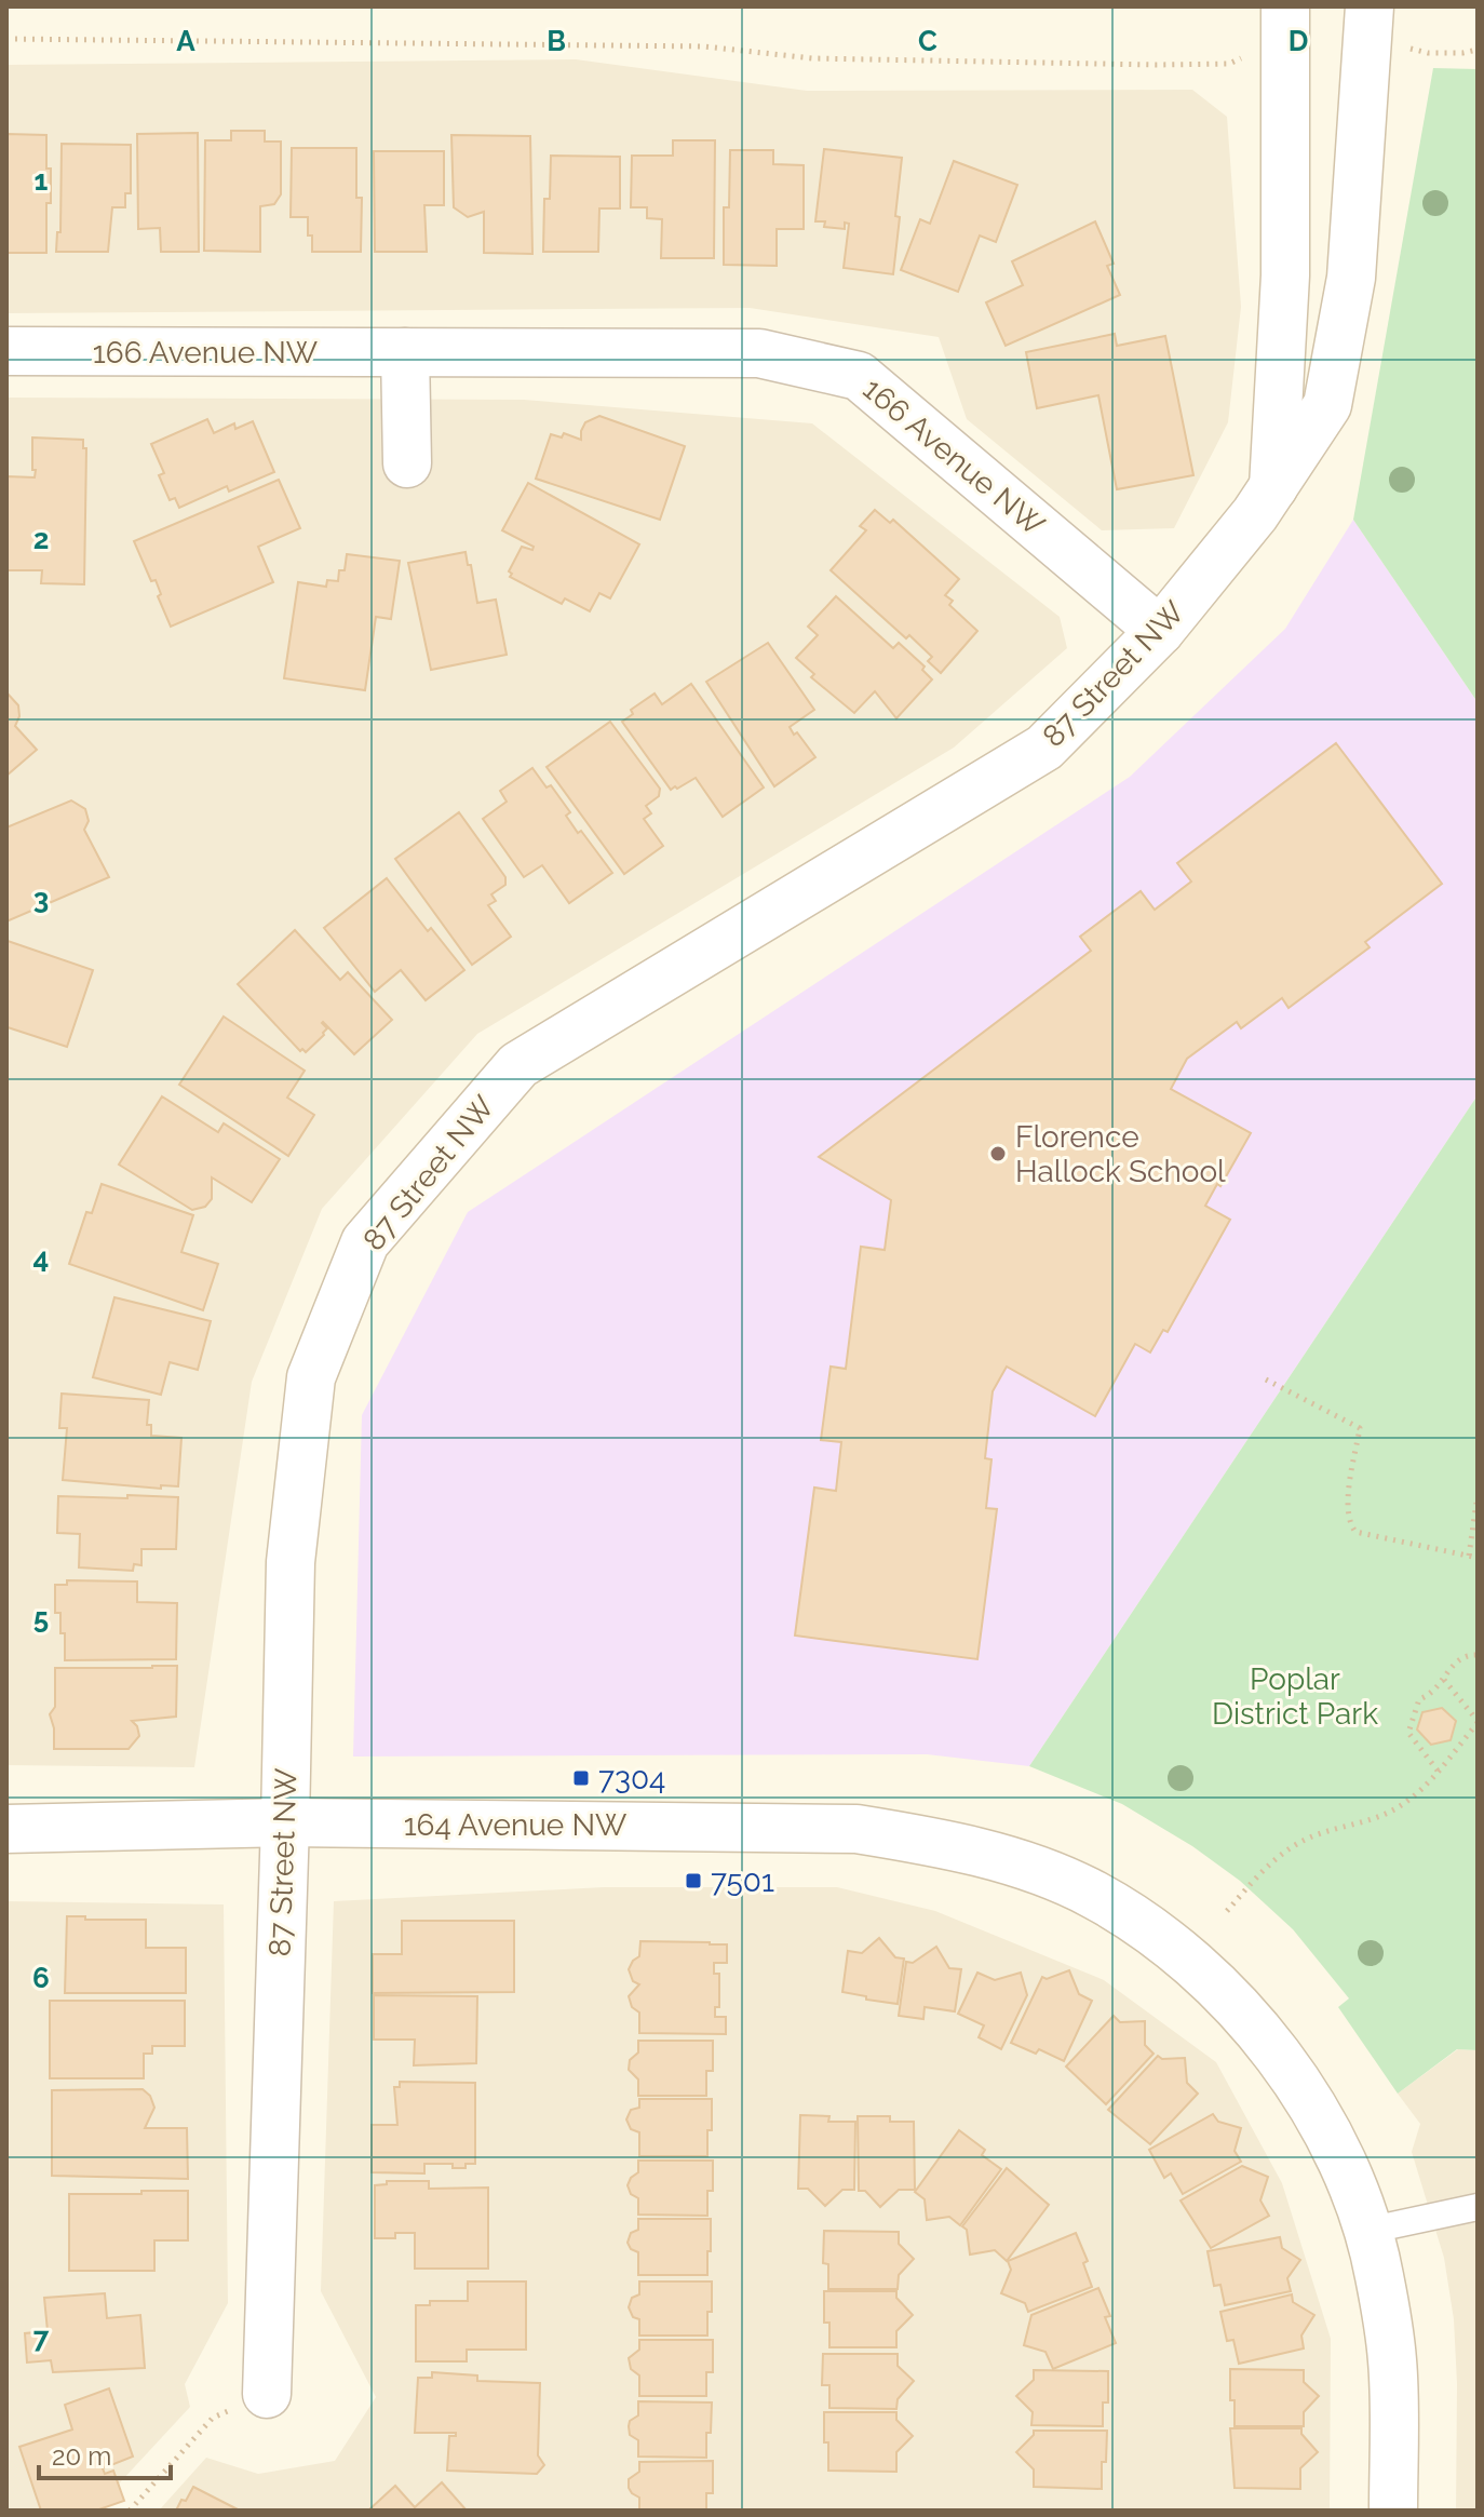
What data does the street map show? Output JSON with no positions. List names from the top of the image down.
{
  "streets": {
    "street": ["166 Avenue NW", "87 Street NW", "164 Avenue NW"]
  },
  "crossings": [
    ["166 Avenue NW", "87 Street NW"],
    ["87 Street NW", "164 Avenue NW"]
  ],
  "parks": ["Poplar District Park"],
  "places": {
    "other": ["Florence Hallock School"],
    "transit": ["7304", "7501"]
  },
  "scale_bar": "20 m",
  "grid": {
    "columns": [
      "A",
      "B",
      "C",
      "D"
    ],
    "rows": [
      "1",
      "2",
      "3",
      "4",
      "5",
      "6",
      "7"
    ]
  }
}
